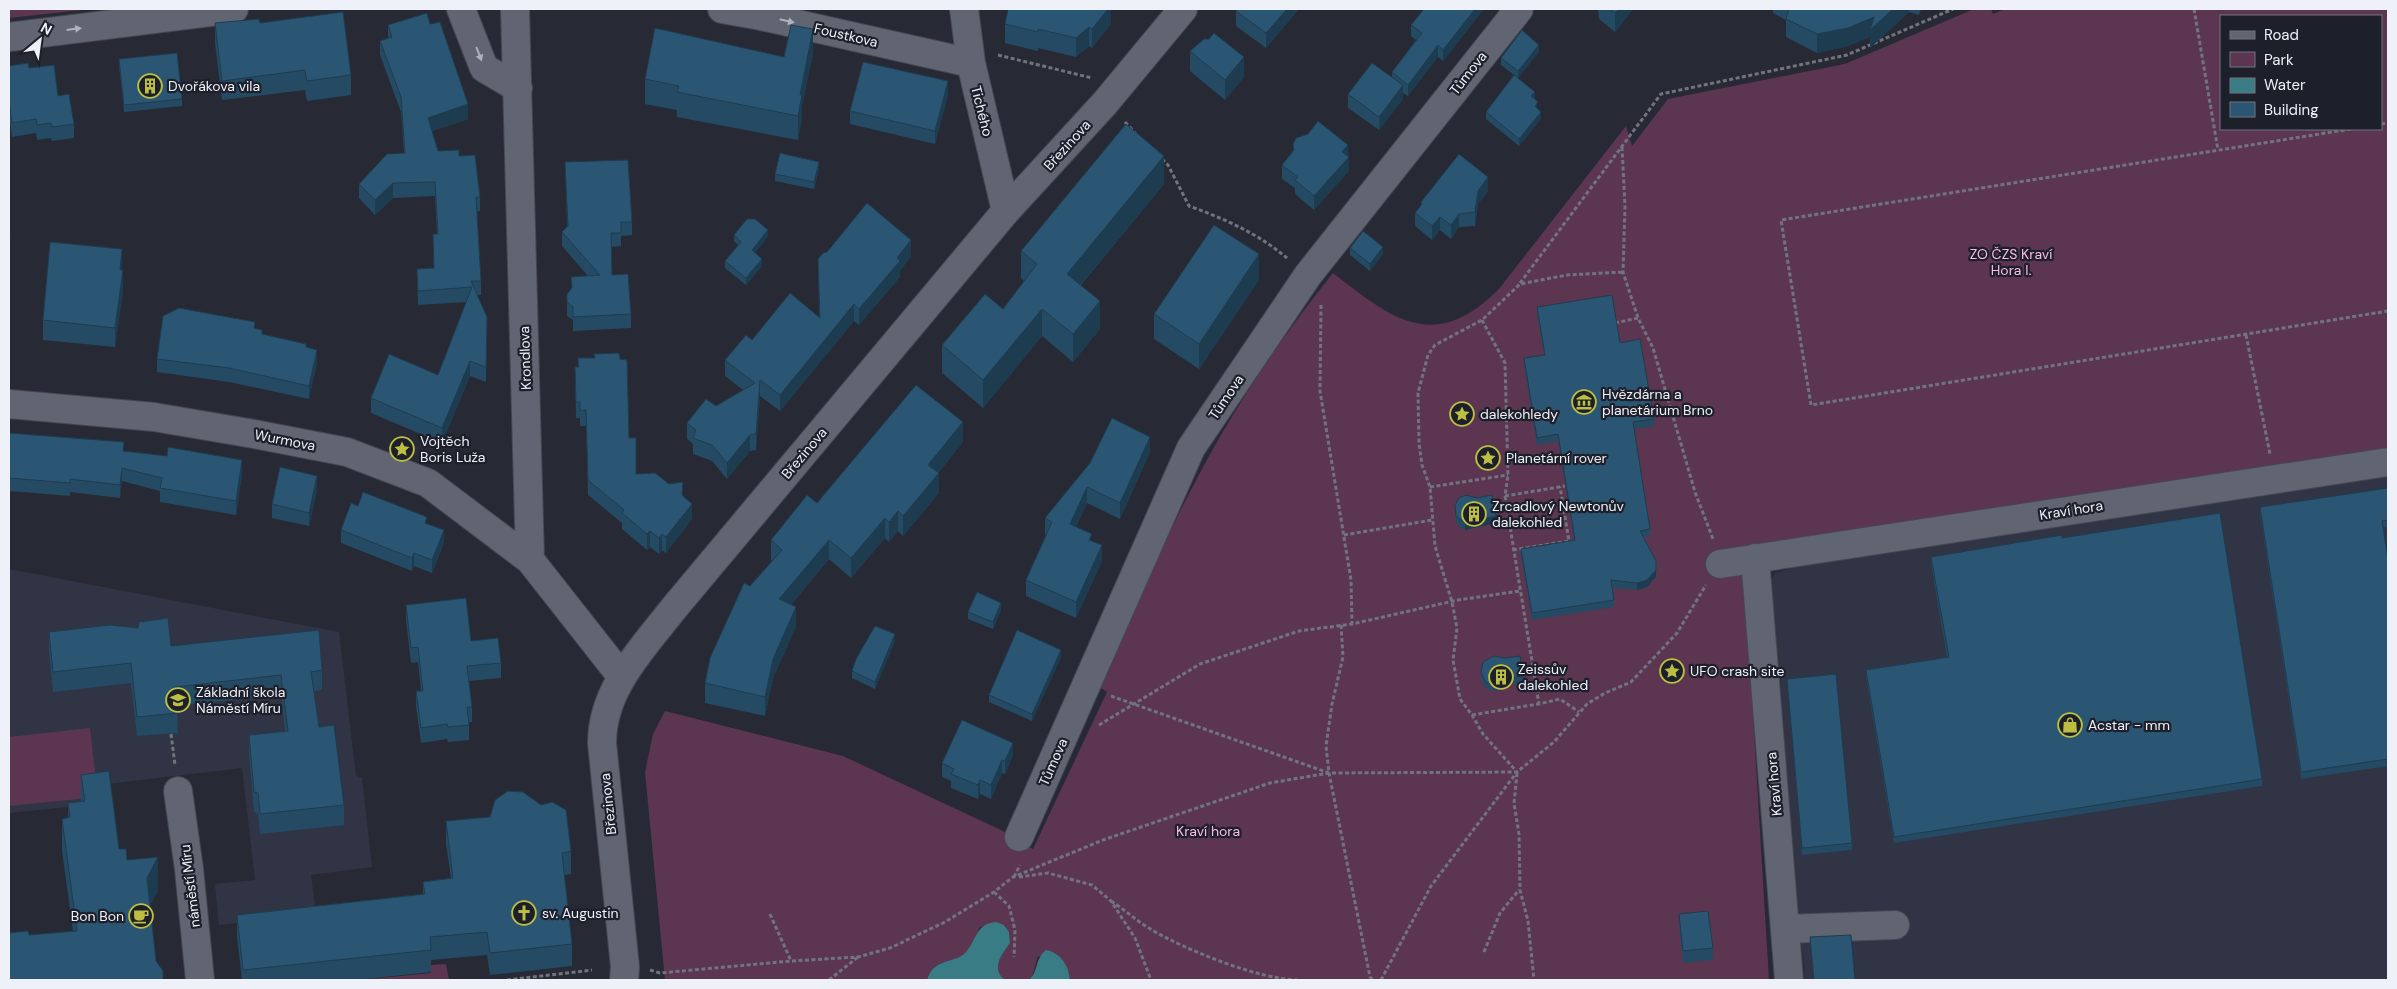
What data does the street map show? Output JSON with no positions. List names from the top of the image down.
{
  "streets": {
    "street": [
      "Foustkova",
      "Tůmova",
      "Tichého",
      "Březinova",
      "Krondlova",
      "Wurmova",
      "Kraví hora",
      "náměstí Míru"
    ]
  },
  "crossings": [
    ["Foustkova", "Tichého"],
    ["Tichého", "Březinova"],
    ["Krondlova", "Wurmova"]
  ],
  "one_way": ["Foustkova"],
  "parks": ["ZO ČZS Kraví Hora I.", "Kraví hora"],
  "places": {
    "building": ["Dvořákova vila", "Zrcadlový Newtonův dalekohled", "Zeissův dalekohled"],
    "museum": ["Hvězdárna a planetárium Brno"],
    "place": [
      "dalekohledy",
      "Vojtěch Boris Luža",
      "Planetární rover",
      "UFO crash site"
    ],
    "school or university": ["Základní škola Náměstí Míru"],
    "shop": ["Acstar - mm"],
    "church": ["sv. Augustin"],
    "cafe": ["Bon Bon"]
  },
  "legend": [
    "Road",
    "Park",
    "Water",
    "Building"
  ],
  "north": "top right"
}
